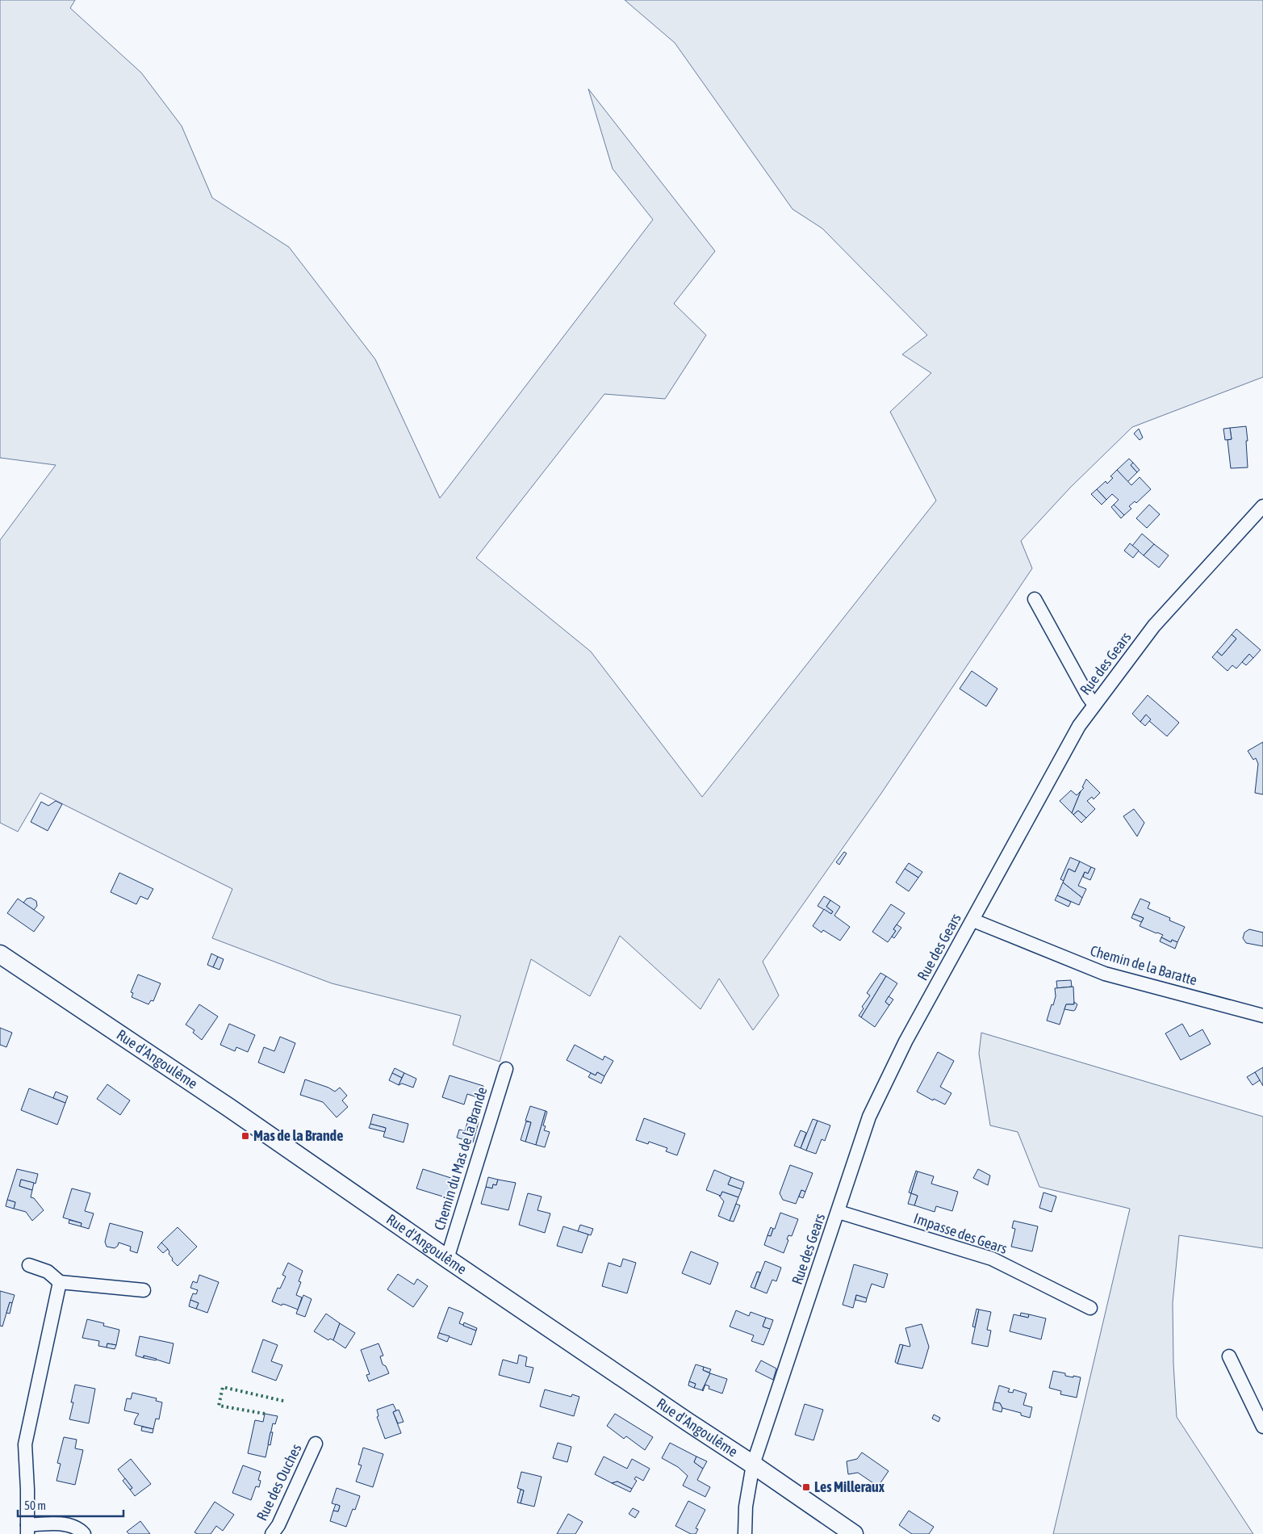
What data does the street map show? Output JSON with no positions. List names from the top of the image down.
{
  "streets": {
    "street": [
      "Rue des Gears",
      "Chemin de la Baratte",
      "Rue d'Angoulême",
      "Chemin du Mas de la Brande",
      "Impasse des Gears",
      "Rue des Ouches"
    ]
  },
  "crossings": [
    ["Rue des Gears", "Chemin de la Baratte"],
    ["Rue des Gears", "Rue d'Angoulême"],
    ["Rue des Gears", "Impasse des Gears"],
    ["Rue d'Angoulême", "Chemin du Mas de la Brande"]
  ],
  "places": {
    "transit": ["Mas de la Brande", "Les Milleraux"]
  },
  "scale_bar": "50 m"
}
